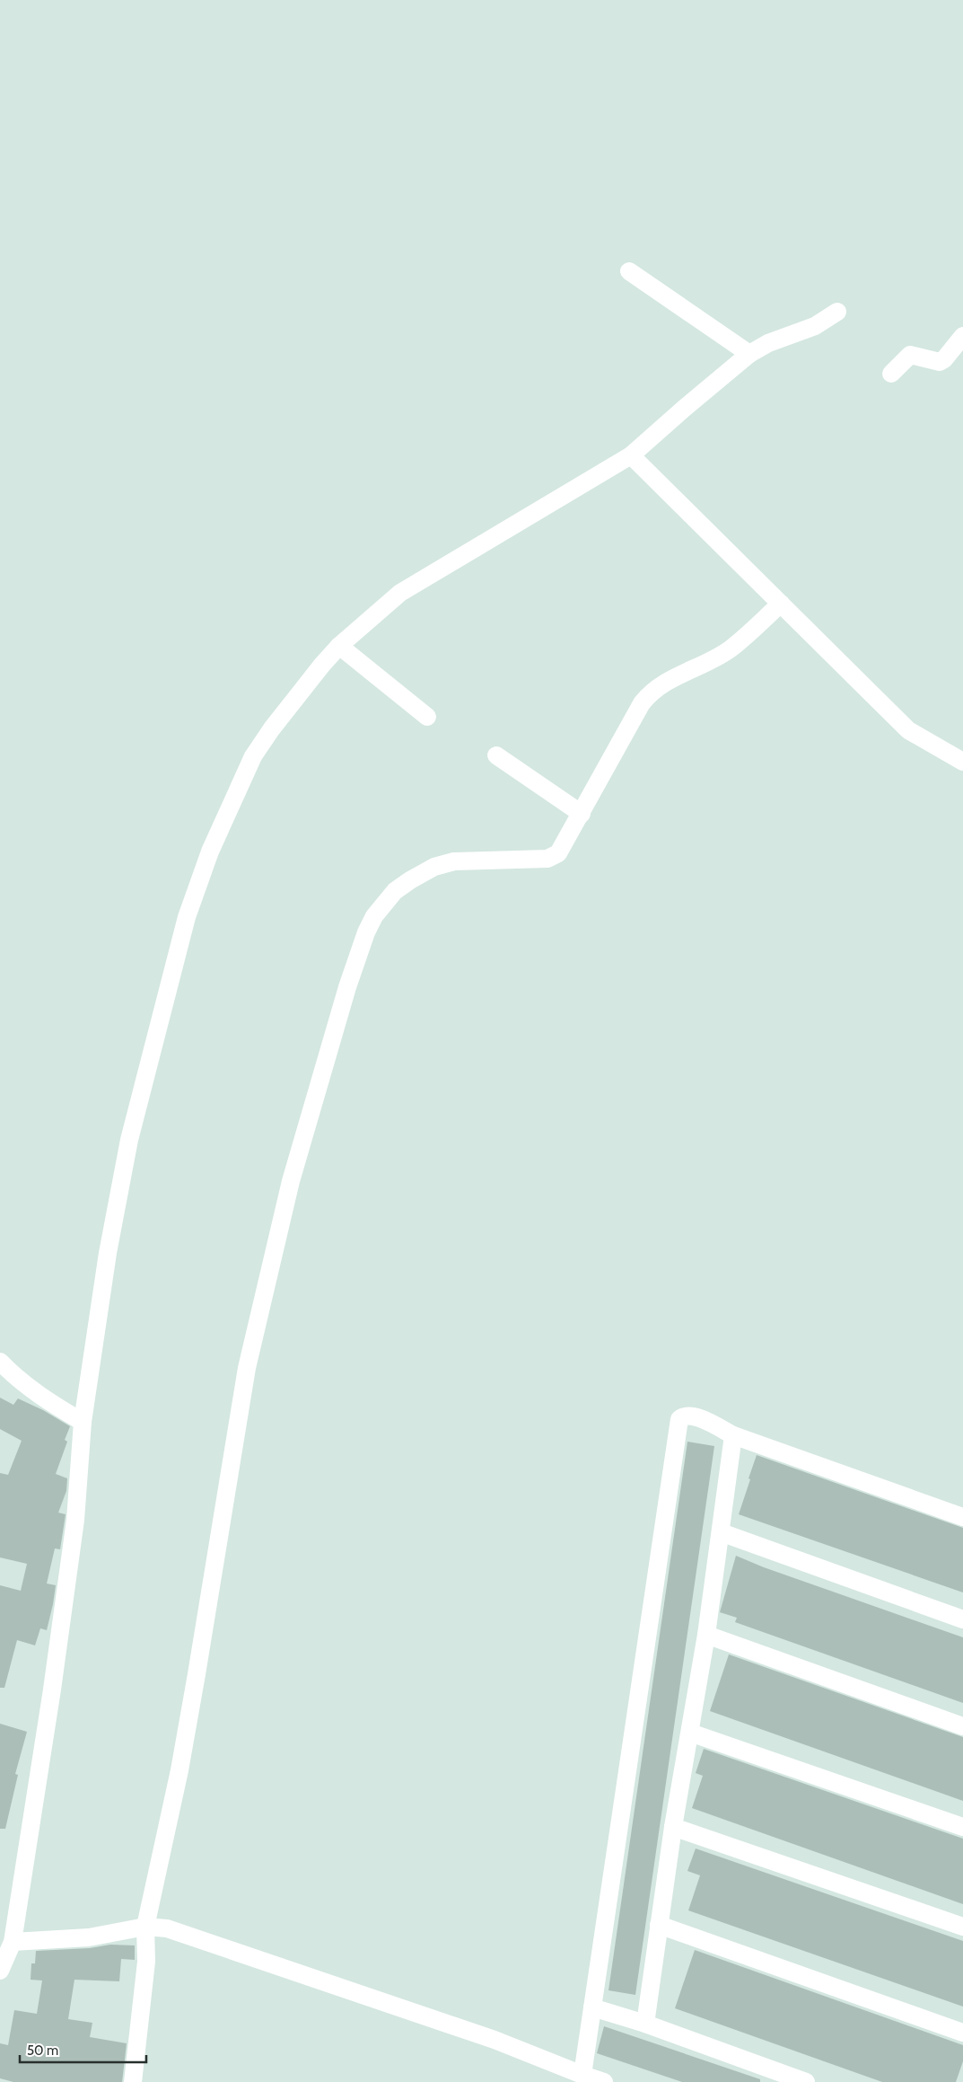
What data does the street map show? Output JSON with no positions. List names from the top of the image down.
{
  "scale_bar": "50 m"
}
